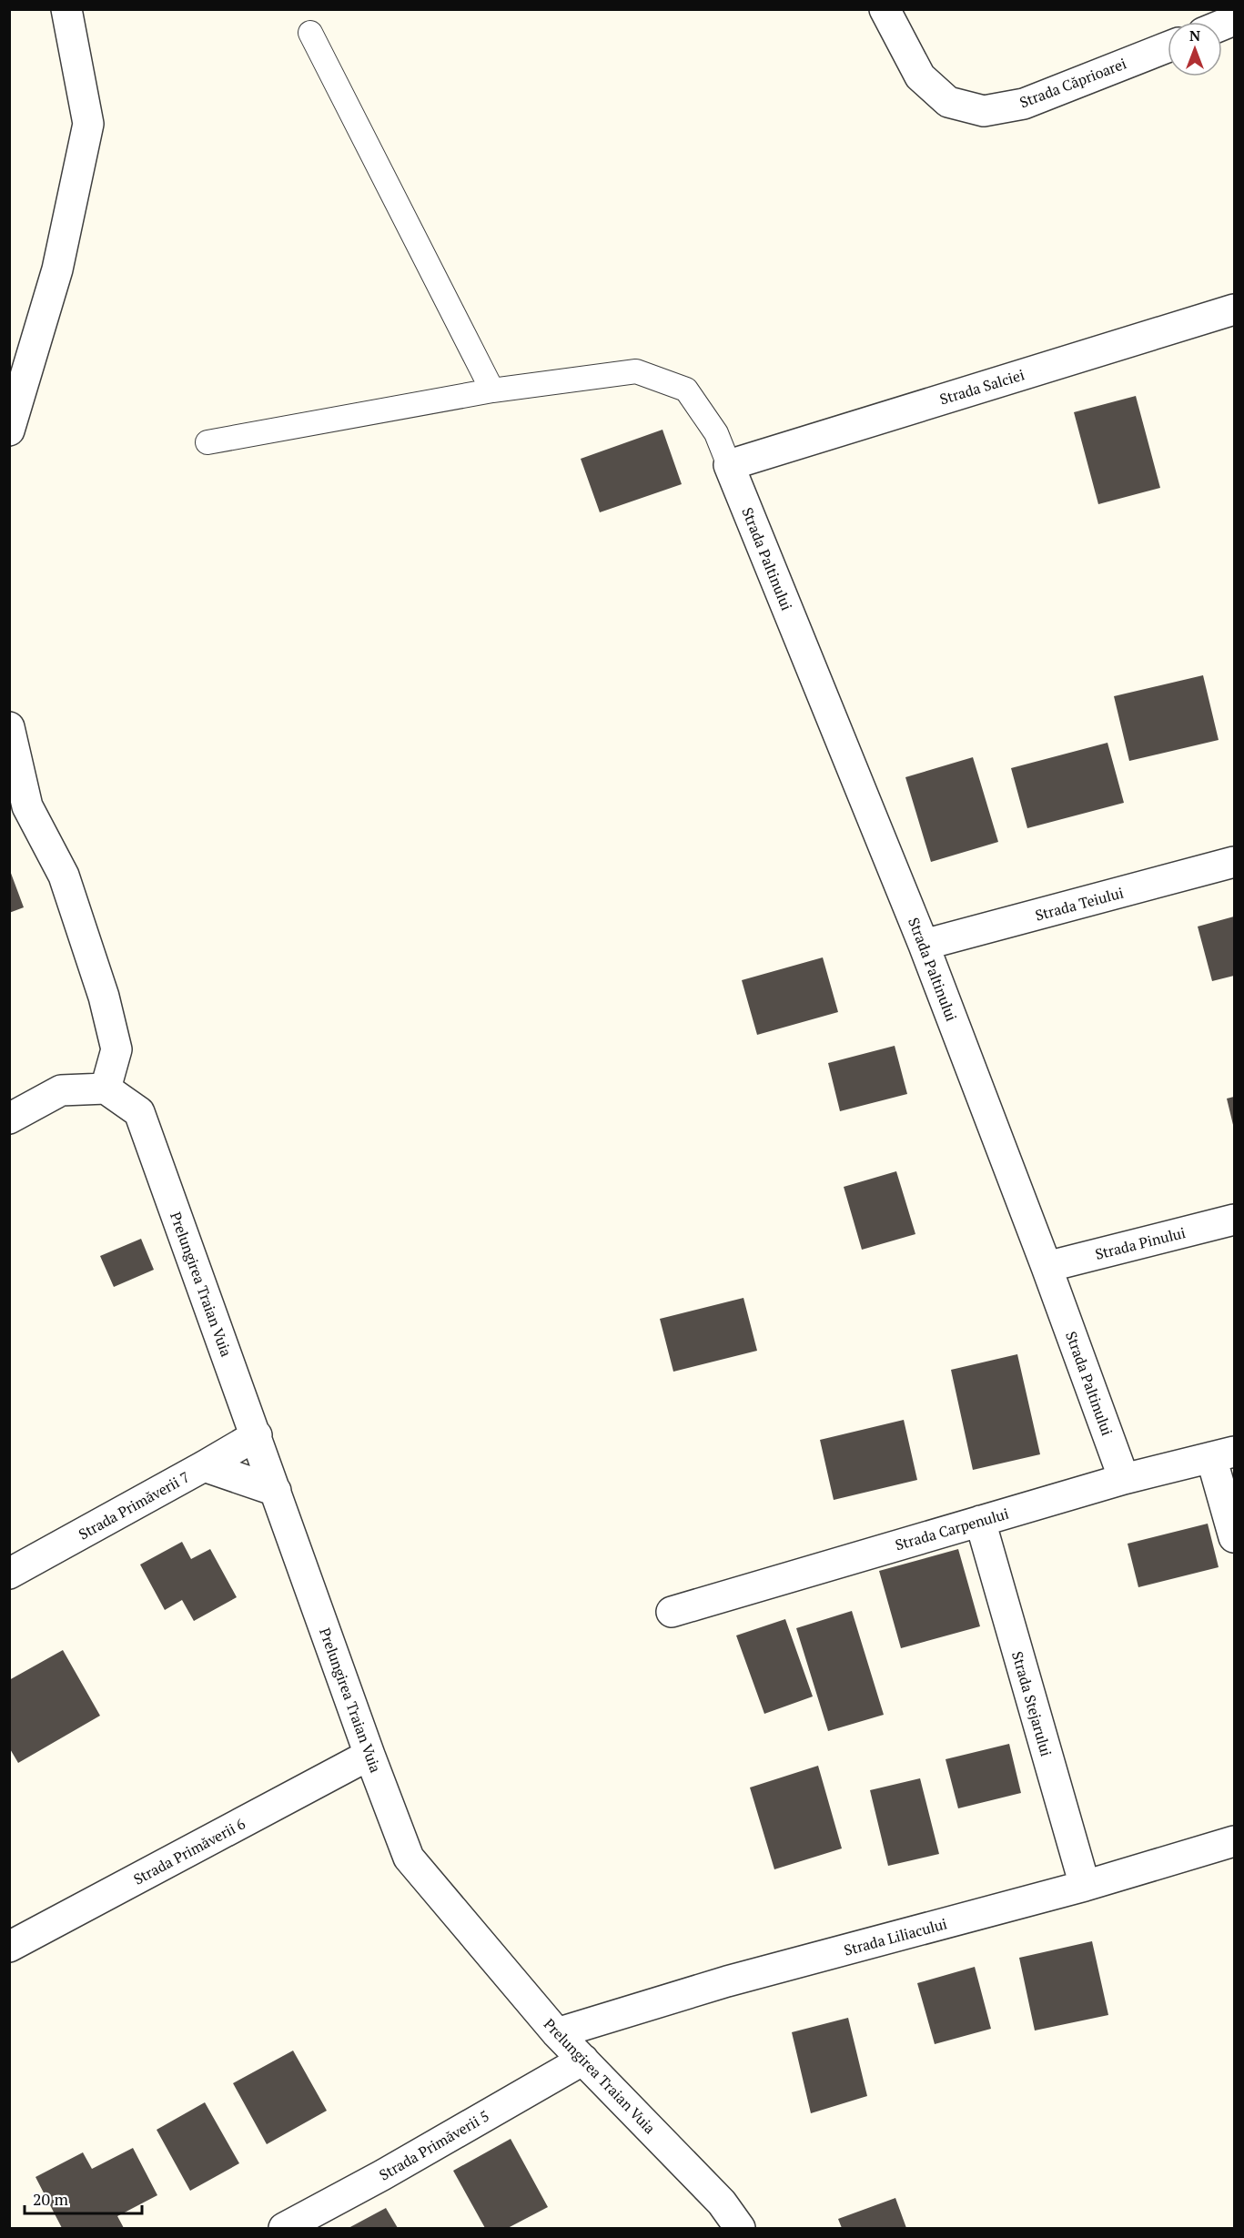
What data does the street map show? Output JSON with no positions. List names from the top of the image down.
{
  "streets": {
    "street": [
      "Strada Căprioarei",
      "Strada Salciei",
      "Strada Paltinului",
      "Strada Teiului",
      "Strada Pinului",
      "Prelungirea Traian Vuia",
      "Strada Primăverii 7",
      "Strada Carpenului",
      "Strada Stejarului",
      "Strada Primăverii 6",
      "Strada Liliacului",
      "Strada Primăverii 5"
    ]
  },
  "crossings": [
    ["Strada Salciei", "Strada Paltinului"],
    ["Strada Paltinului", "Strada Teiului"],
    ["Strada Paltinului", "Strada Pinului"],
    ["Strada Paltinului", "Strada Carpenului"],
    ["Prelungirea Traian Vuia", "Strada Primăverii 7"],
    ["Prelungirea Traian Vuia", "Strada Primăverii 6"],
    ["Prelungirea Traian Vuia", "Strada Liliacului"],
    ["Prelungirea Traian Vuia", "Strada Primăverii 5"],
    ["Strada Carpenului", "Strada Stejarului"],
    ["Strada Stejarului", "Strada Liliacului"]
  ],
  "scale_bar": "20 m",
  "north": "top"
}
